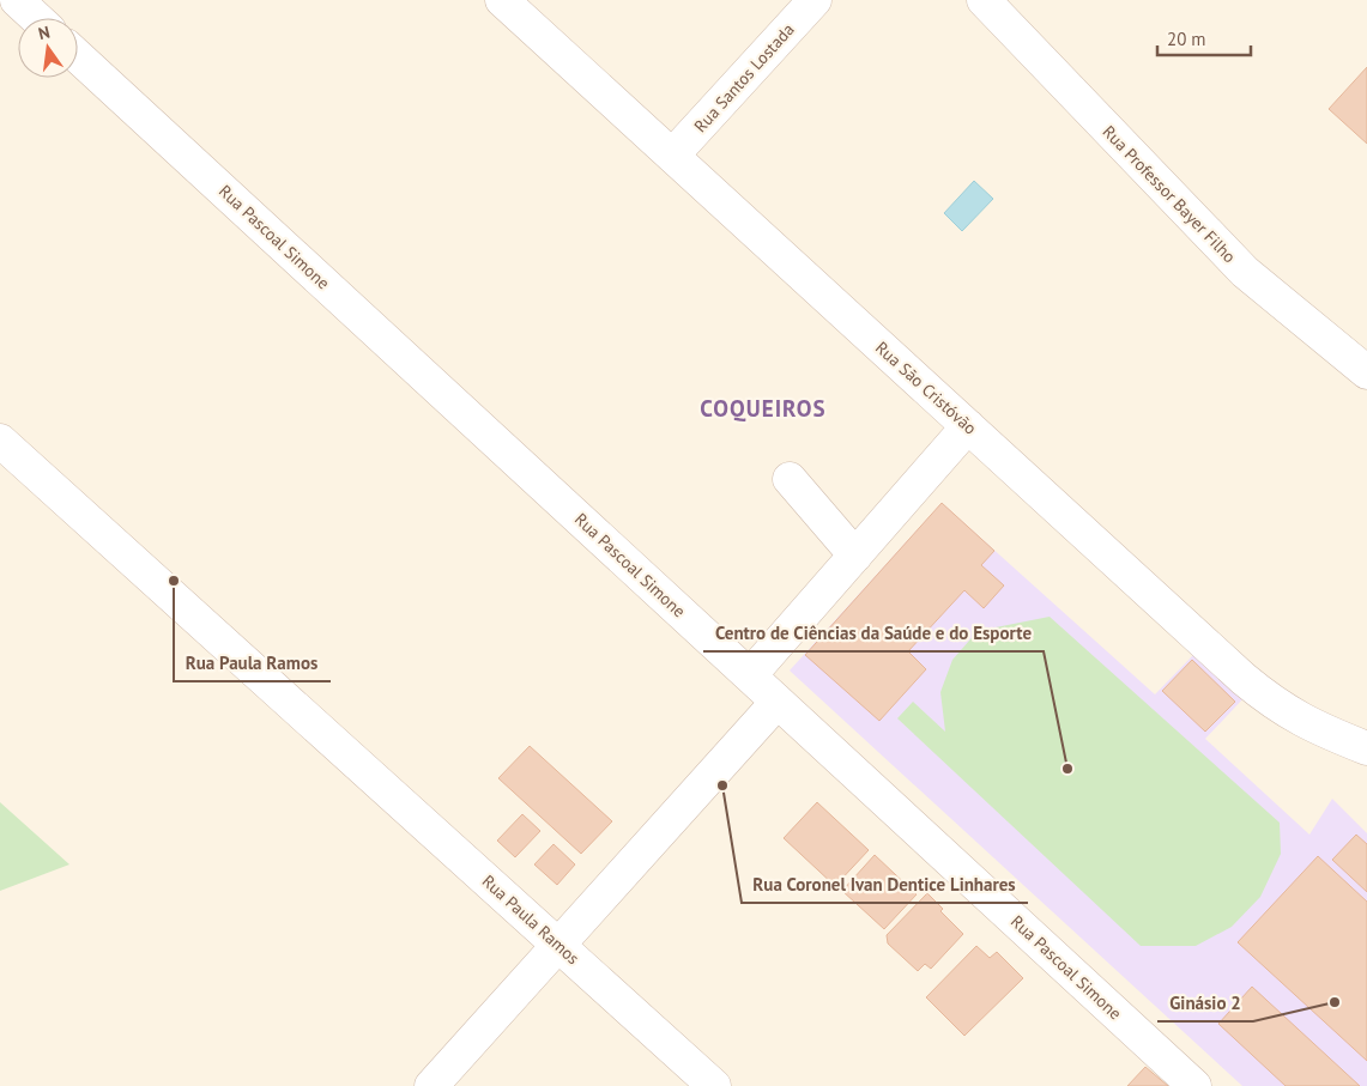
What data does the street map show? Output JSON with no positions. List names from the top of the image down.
{
  "streets": {
    "street": [
      "Rua Santos Lostada",
      "Rua Professor Bayer Filho",
      "Rua Pascoal Simone",
      "Rua São Cristóvão",
      "Rua Paula Ramos"
    ]
  },
  "crossings": [
    ["Rua Santos Lostada", "Rua São Cristóvão"]
  ],
  "districts": ["COQUEIROS"],
  "places": [
    "Rua Paula Ramos",
    "Centro de Ciências da Saúde e do Esporte",
    "Rua Coronel Ivan Dentice Linhares",
    "Ginásio 2"
  ],
  "scale_bar": "20 m",
  "north": "top"
}
